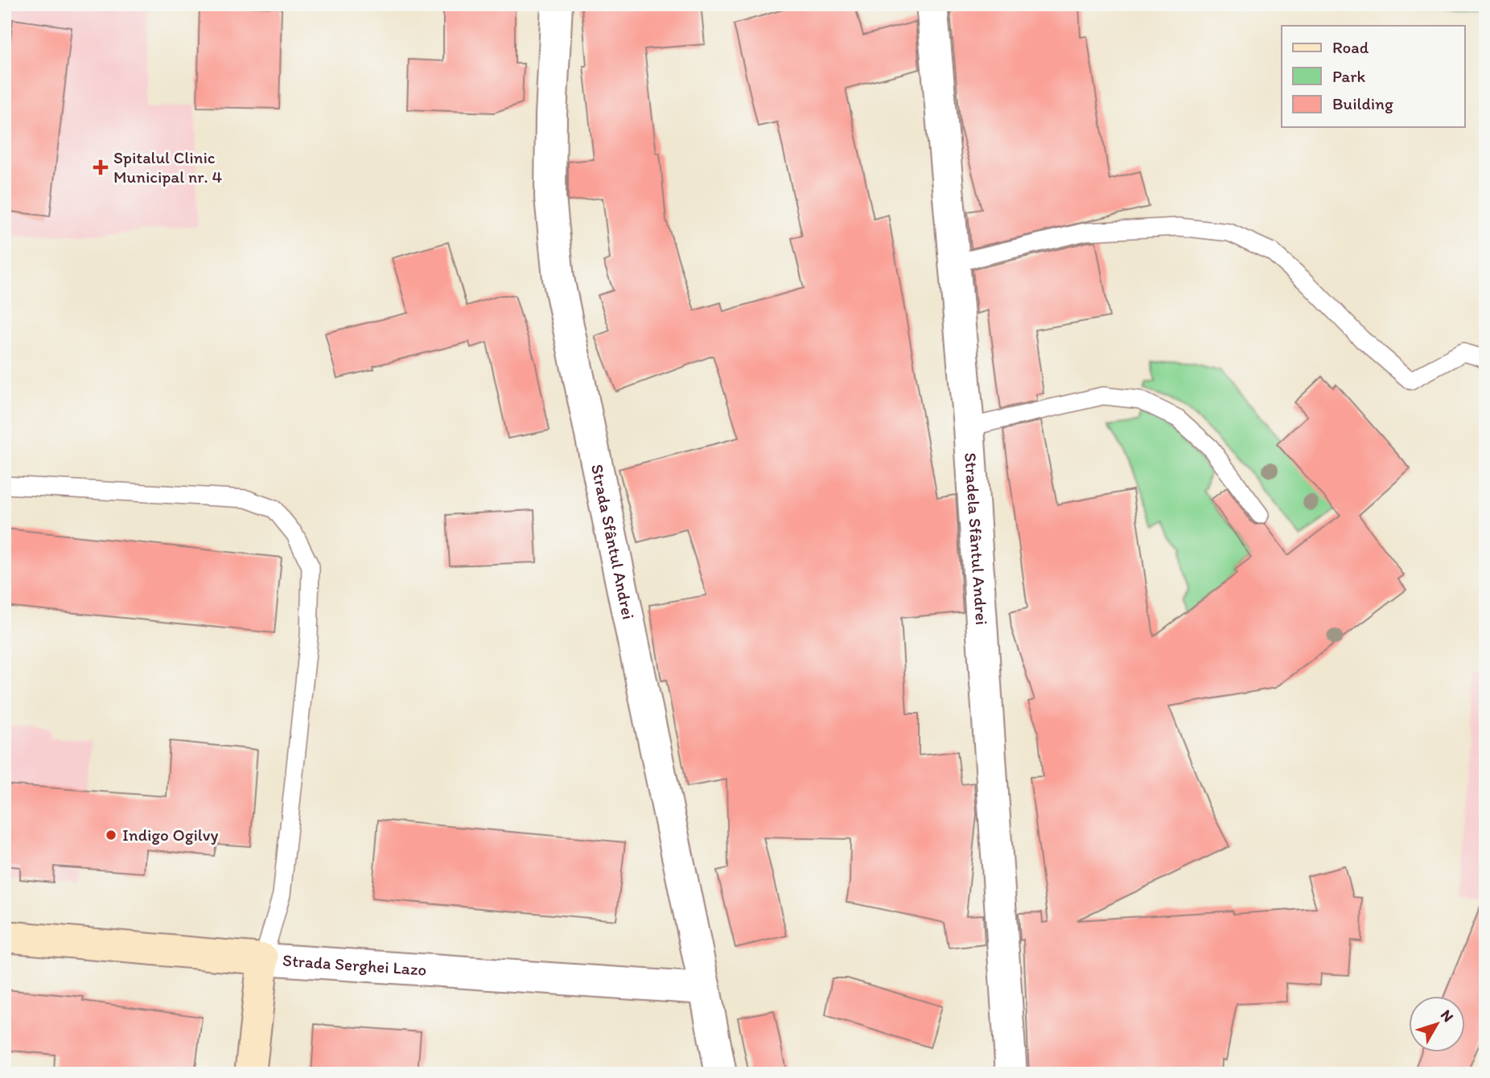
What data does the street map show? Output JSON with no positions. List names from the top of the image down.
{
  "streets": {
    "main road": ["Strada Serghei Lazo"],
    "street": ["Stradela Sfântul Andrei", "Strada Sfântul Andrei"]
  },
  "crossings": [
    ["Strada Sfântul Andrei", "Strada Serghei Lazo"]
  ],
  "places": {
    "health": ["Spitalul Clinic Municipal nr. 4"],
    "other": ["Indigo Ogilvy"]
  },
  "legend": ["Road", "Park", "Building"],
  "north": "top right"
}
